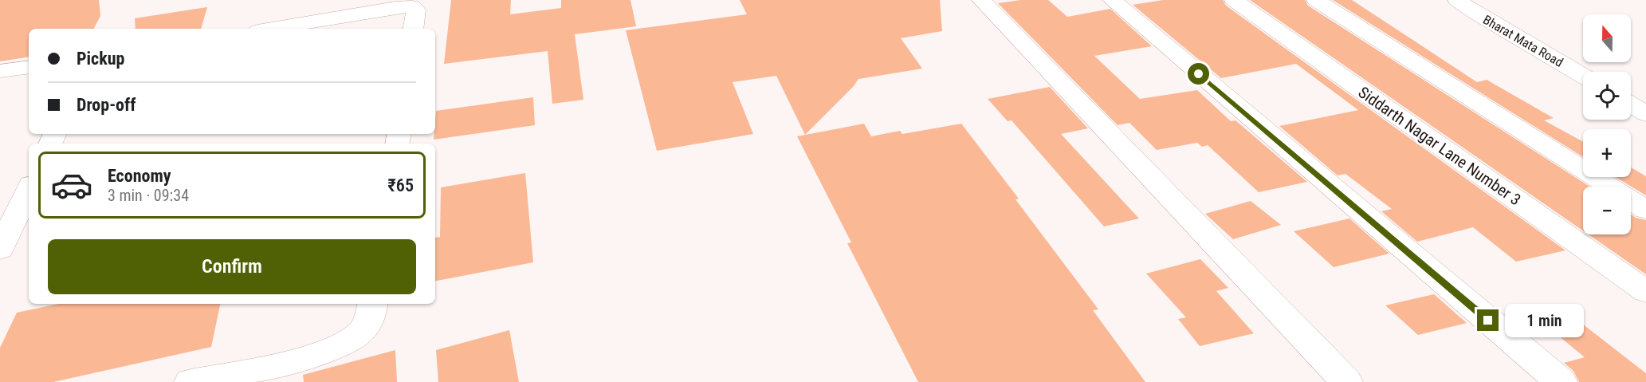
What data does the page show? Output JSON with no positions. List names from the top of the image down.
{
  "streets": {
    "street": ["Bharat Mata Road", "Siddarth Nagar Lane Number 3"]
  },
  "north": "top",
  "page": {
    "map_buttons": ["+", "−"],
    "banner": ["Pickup", "Drop-off"],
    "list": [
      {
        "name": "Economy",
        "note": "3 min · 09:34",
        "value": "₹65"
      }
    ],
    "buttons": "Confirm",
    "bubble": "1 min"
  }
}
